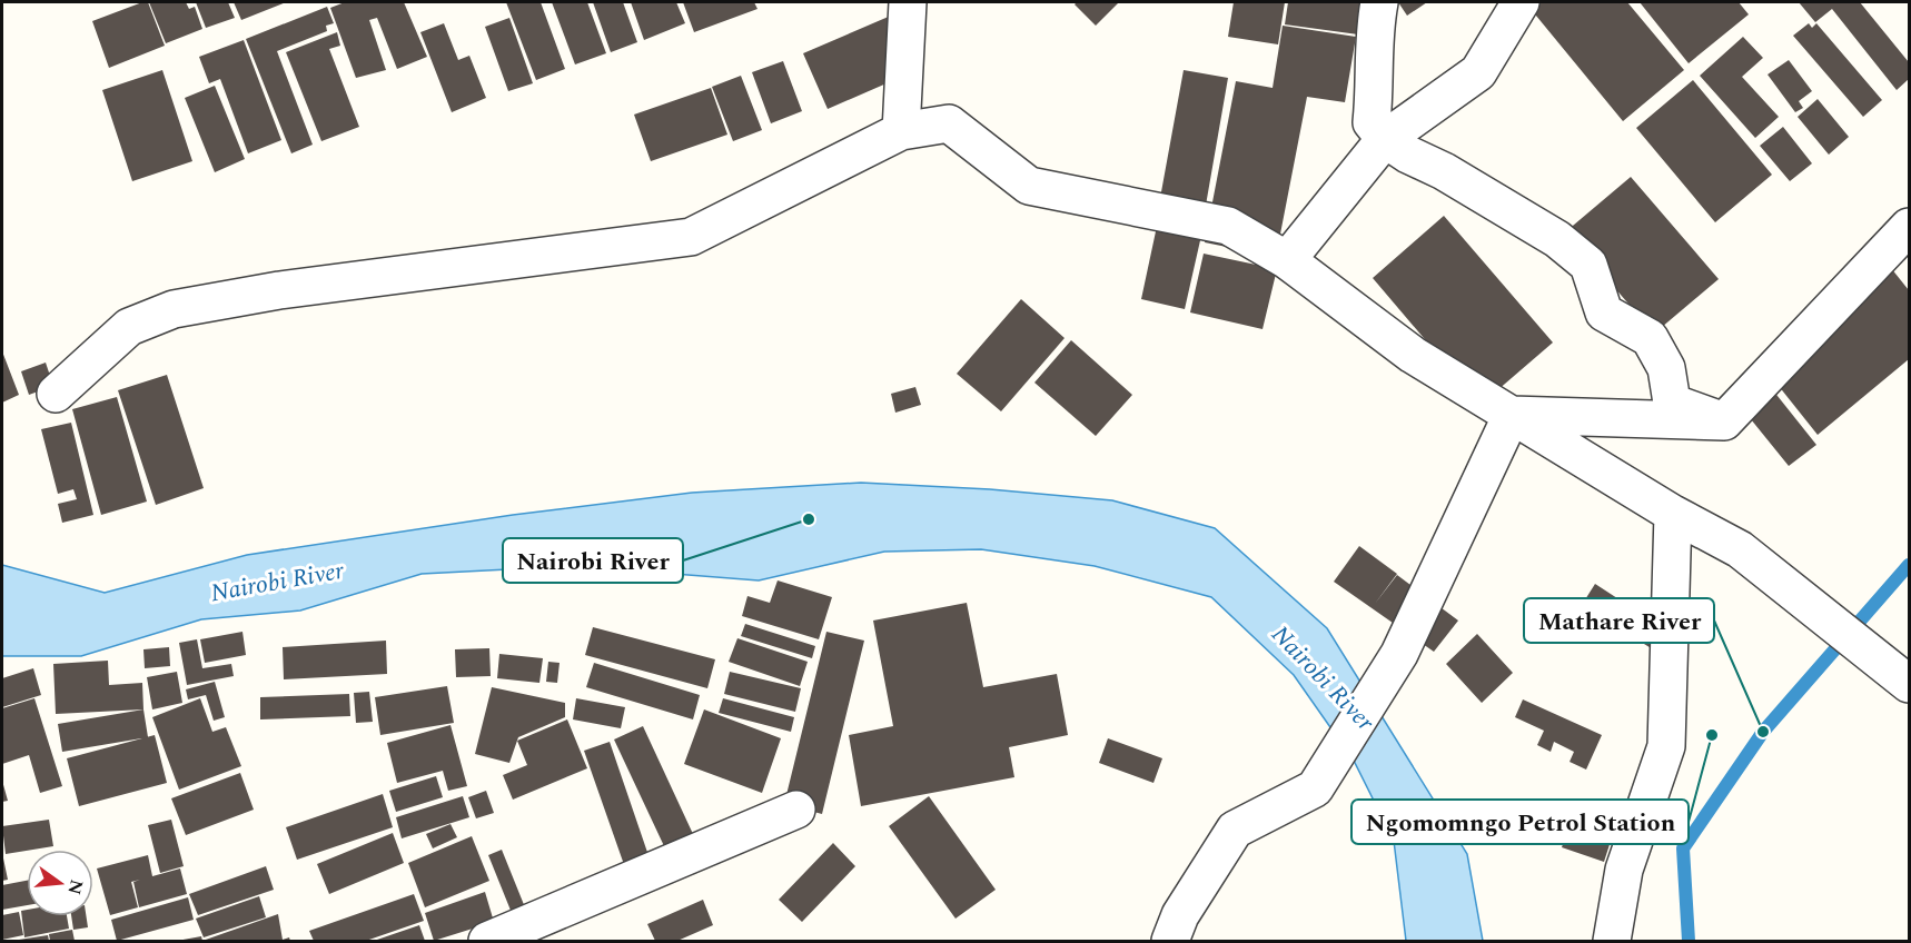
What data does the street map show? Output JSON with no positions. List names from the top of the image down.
{
  "water": ["Nairobi River"],
  "places": ["Nairobi River", "Mathare River", "Ngomomngo Petrol Station"],
  "north": "right"
}
